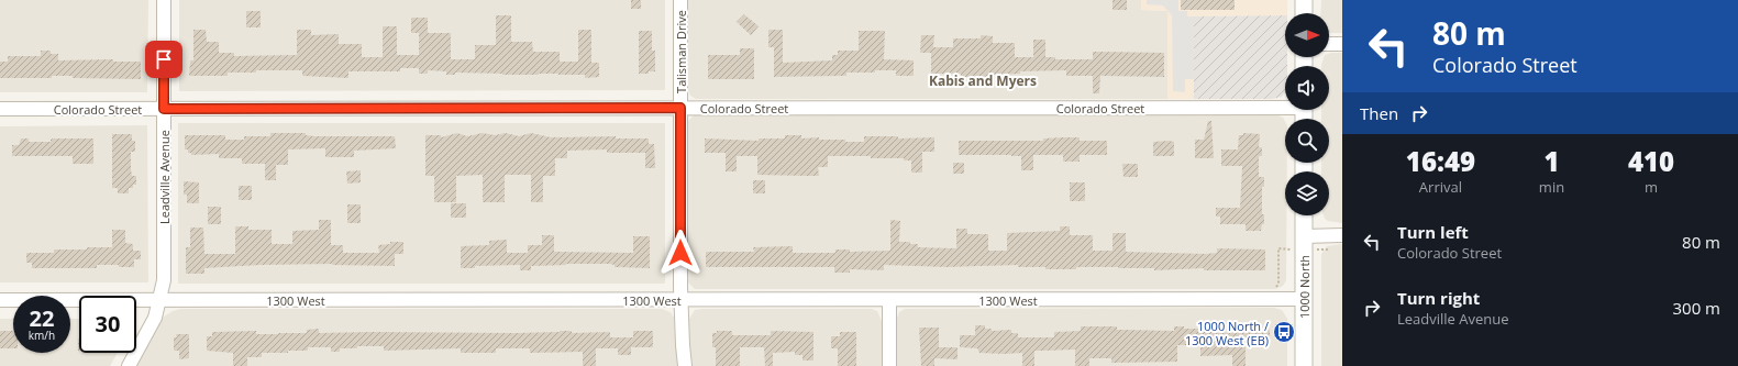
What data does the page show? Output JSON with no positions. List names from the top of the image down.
{
  "streets": {
    "street": [
      "Talisman Drive",
      "Colorado Street",
      "Leadville Avenue",
      "1000 North",
      "1300 West"
    ]
  },
  "crossings": [
    ["Talisman Drive", "Colorado Street"],
    ["Talisman Drive", "1300 West"],
    ["Colorado Street", "Leadville Avenue"],
    ["Leadville Avenue", "1300 West"],
    ["1000 North", "1300 West"]
  ],
  "districts": ["Kabis and Myers"],
  "places": {
    "bus stop": ["1000 North / 1300 West (EB)"]
  },
  "north": "right",
  "page": {
    "turn": ["80 m", "Colorado Street"],
    "then": "Then",
    "eta": [
      "16:49",
      "Arrival",
      "1",
      "min",
      "410",
      "m"
    ],
    "list": [
      {
        "name": "Turn left",
        "note": "Colorado Street",
        "value": "80 m"
      },
      {
        "name": "Turn right",
        "note": "Leadville Avenue",
        "value": "300 m"
      }
    ],
    "speed": "22 km/h",
    "limit": "30"
  }
}
